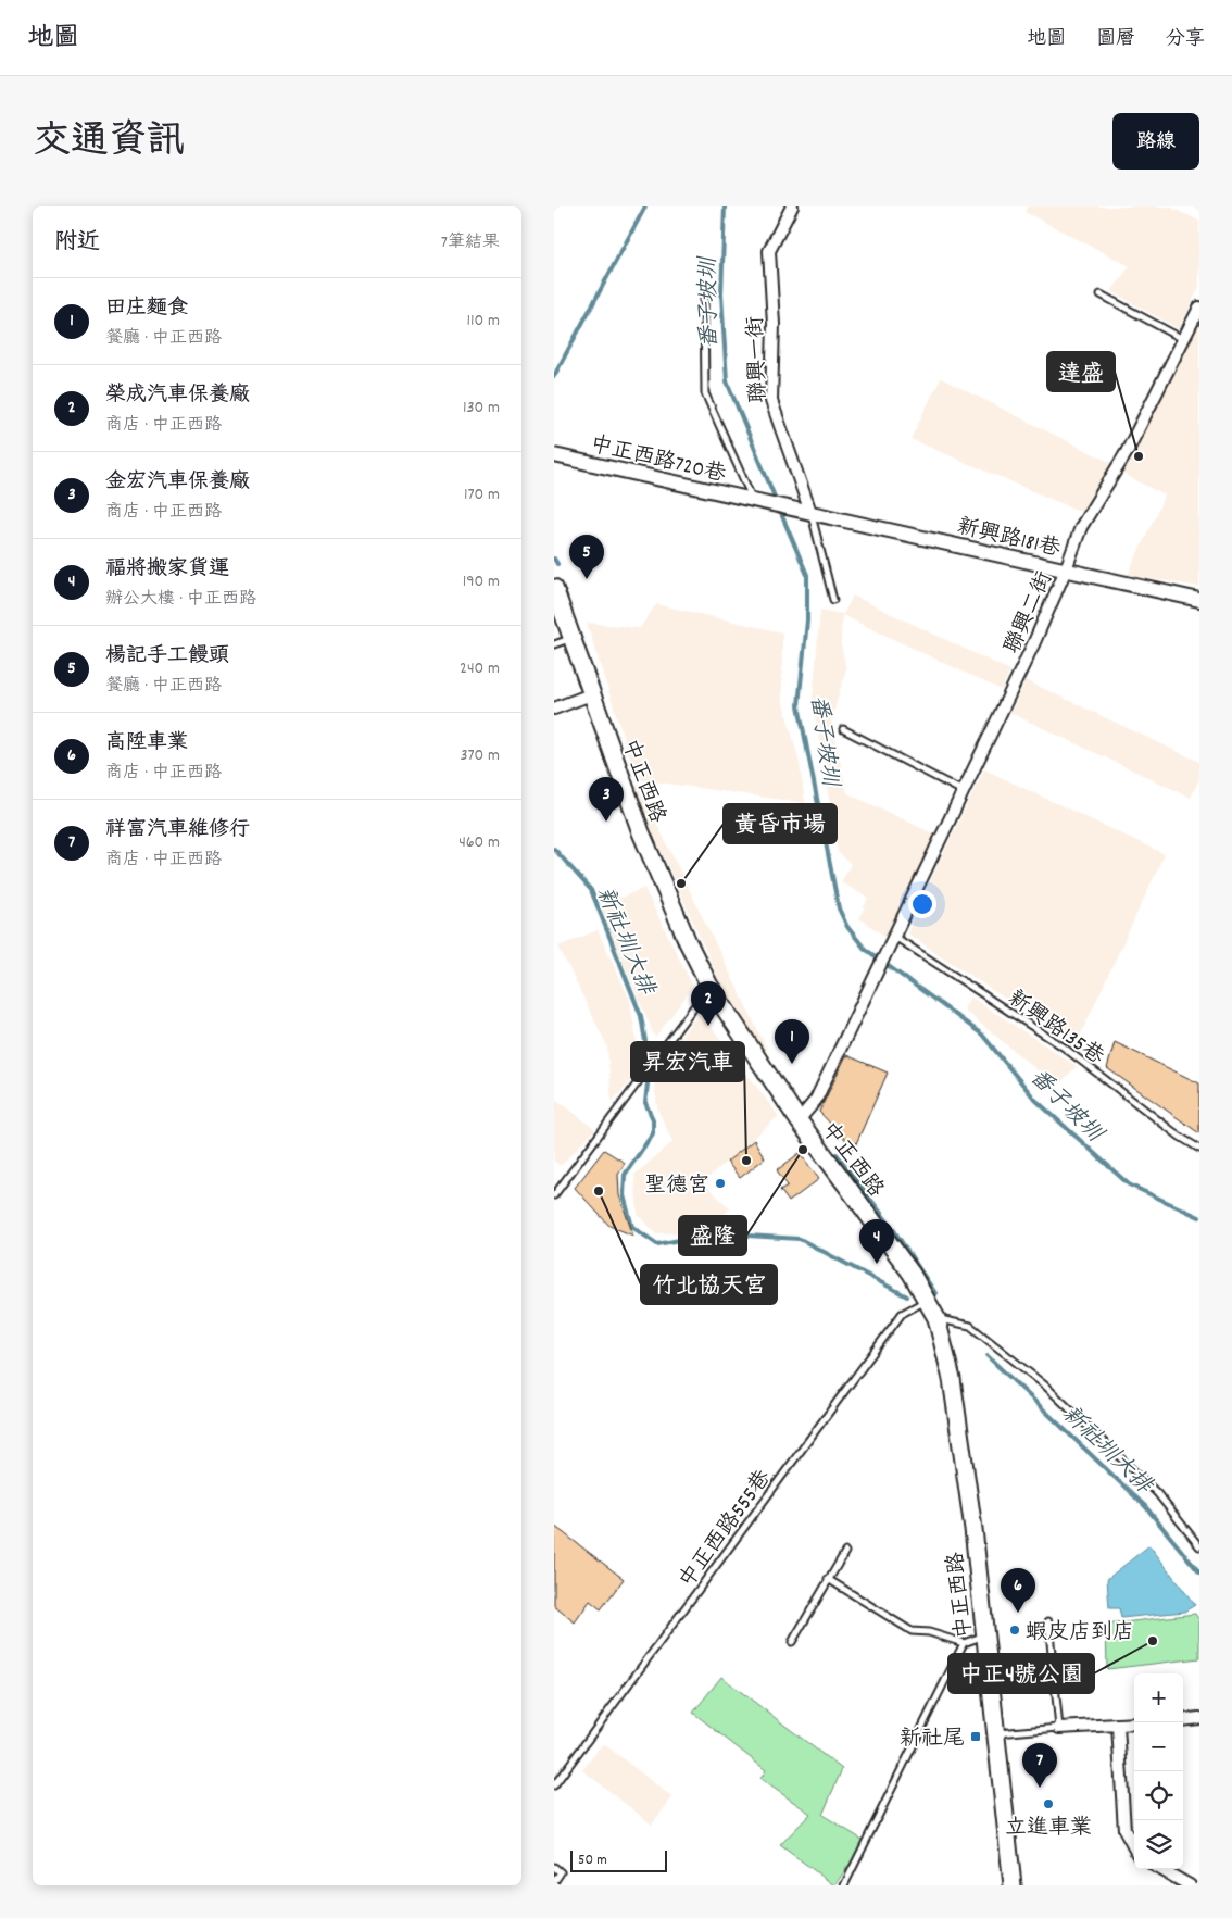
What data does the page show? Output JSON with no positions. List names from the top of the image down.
{
  "streets": {
    "main road": ["中正西路"],
    "street": [
      "聯興一街",
      "中正西路720巷",
      "新興路181巷",
      "聯興二街"
    ],
    "lane": ["新興路135巷", "中正西路555巷"]
  },
  "crossings": [
    ["聯興一街", "中正西路720巷"],
    ["聯興一街", "新興路181巷"],
    ["中正西路720巷", "新興路181巷"],
    ["新興路181巷", "聯興二街"],
    ["聯興二街", "中正西路"],
    ["聯興二街", "新興路135巷"],
    ["中正西路", "中正西路555巷"]
  ],
  "water": ["番子坡圳", "新社圳大排"],
  "places": {
    "other": [
      "達盛",
      "黃昏市場",
      "盛隆",
      "昇宏汽車",
      "聖德宮",
      "竹北協天宮",
      "蝦皮店到店",
      "中正4號公園",
      "立進車業"
    ],
    "transit": ["新社尾"]
  },
  "scale_bar": "50 m",
  "page": {
    "header": "地圖",
    "nav": ["地圖", "圖層", "分享"],
    "title": "交通資訊",
    "buttons": "路線",
    "heading": ["附近", "7筆結果"],
    "list": [
      {
        "mark": "1",
        "name": "田庄麵食",
        "note": "餐廳 · 中正西路",
        "value": "110 m"
      },
      {
        "mark": "2",
        "name": "榮成汽車保養廠",
        "note": "商店 · 中正西路",
        "value": "130 m"
      },
      {
        "mark": "3",
        "name": "金宏汽車保養廠",
        "note": "商店 · 中正西路",
        "value": "170 m"
      },
      {
        "mark": "4",
        "name": "福將搬家貨運",
        "note": "辦公大樓 · 中正西路",
        "value": "190 m"
      },
      {
        "mark": "5",
        "name": "楊記手工饅頭",
        "note": "餐廳 · 中正西路",
        "value": "240 m"
      },
      {
        "mark": "6",
        "name": "高陞車業",
        "note": "商店 · 中正西路",
        "value": "370 m"
      },
      {
        "mark": "7",
        "name": "祥富汽車維修行",
        "note": "商店 · 中正西路",
        "value": "460 m"
      }
    ],
    "pins": [
      "5",
      "3",
      "2",
      "1",
      "4",
      "6",
      "7"
    ],
    "map_buttons": ["+", "−"],
    "scale": "50 m"
  }
}
